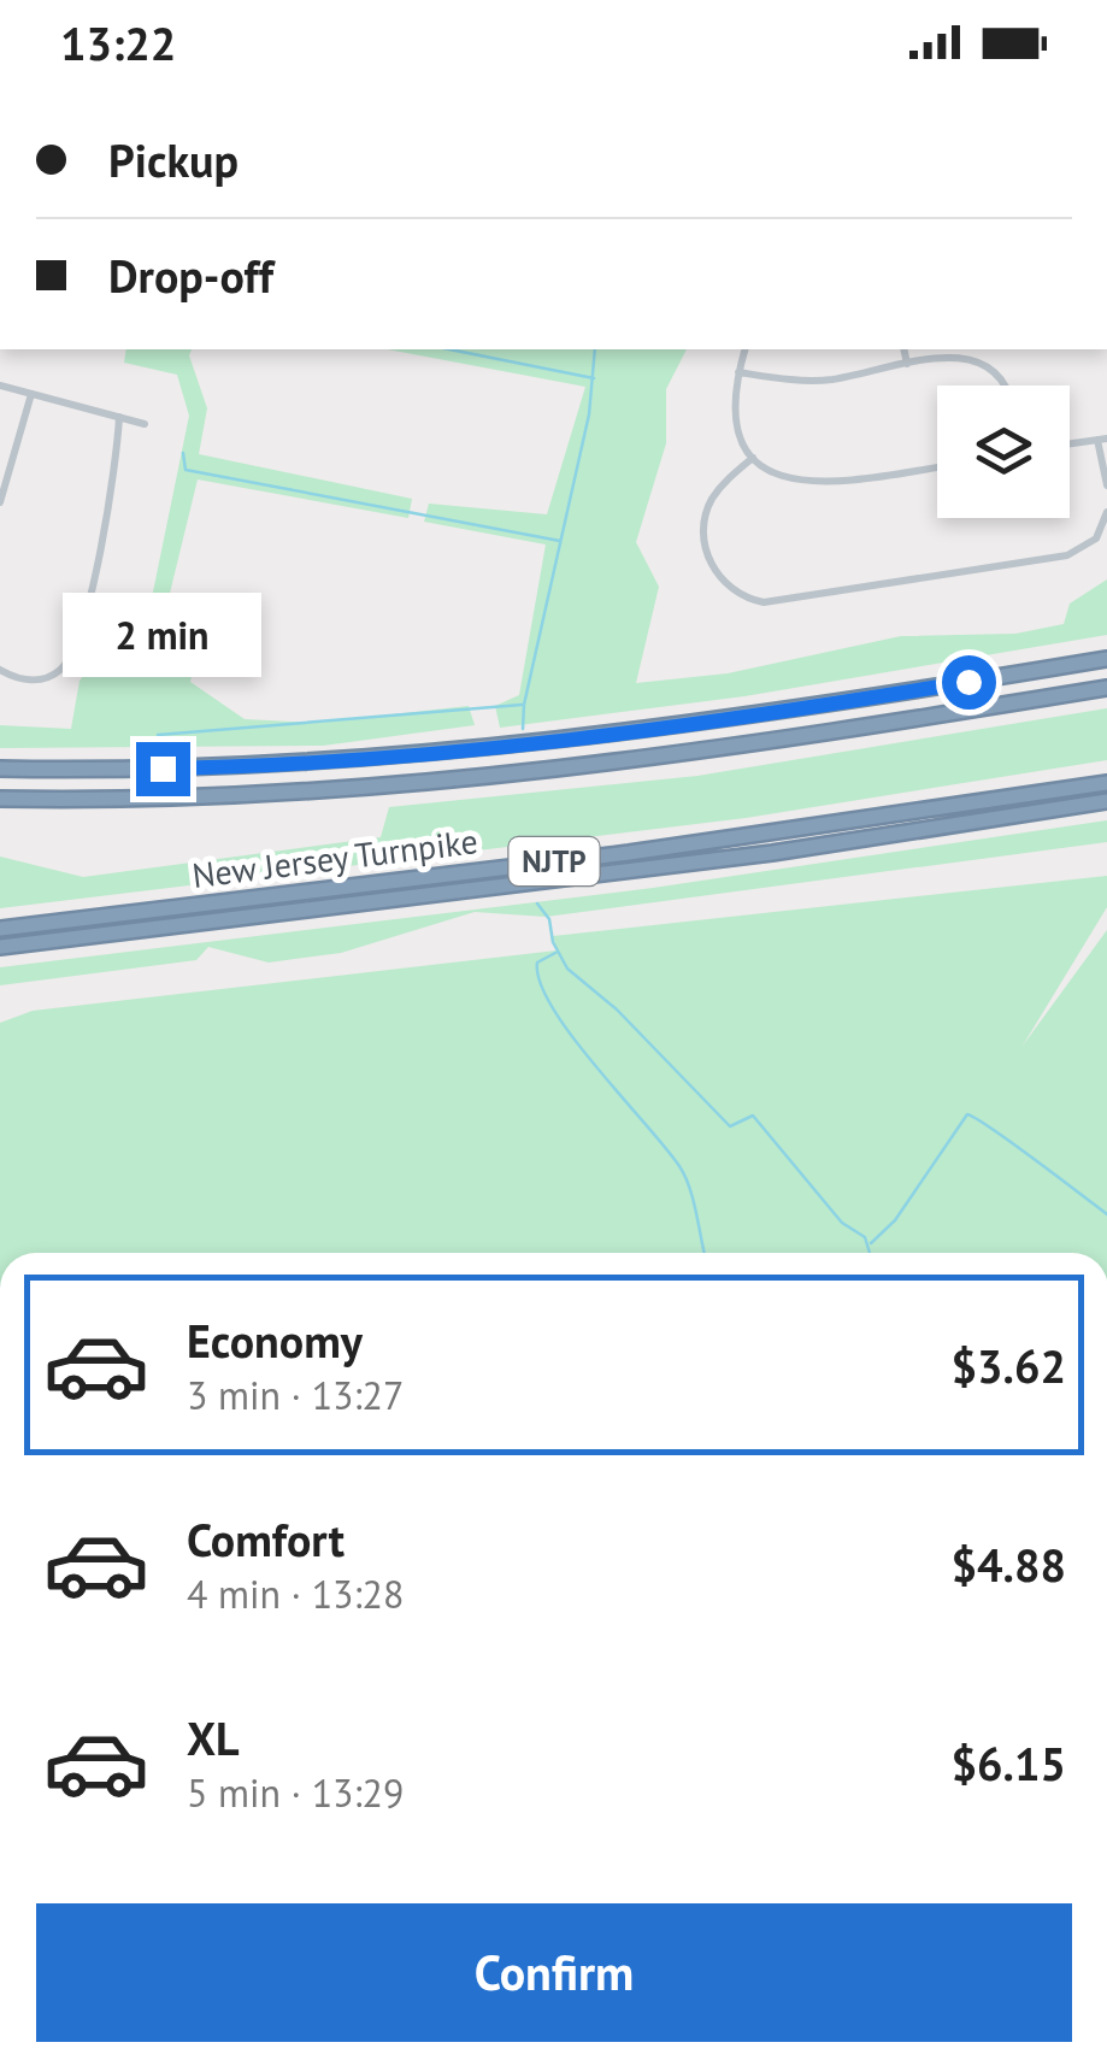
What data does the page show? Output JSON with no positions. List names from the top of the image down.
{
  "streets": {
    "highway": ["New Jersey Turnpike", "NJTP"]
  },
  "page": {
    "status": "13:22",
    "banner": ["Pickup", "Drop-off"],
    "bubble": "2 min",
    "list": [
      {
        "name": "Economy",
        "note": "3 min · 13:27",
        "value": "$3.62"
      },
      {
        "name": "Comfort",
        "note": "4 min · 13:28",
        "value": "$4.88"
      },
      {
        "name": "XL",
        "note": "5 min · 13:29",
        "value": "$6.15"
      }
    ],
    "buttons": "Confirm"
  }
}
